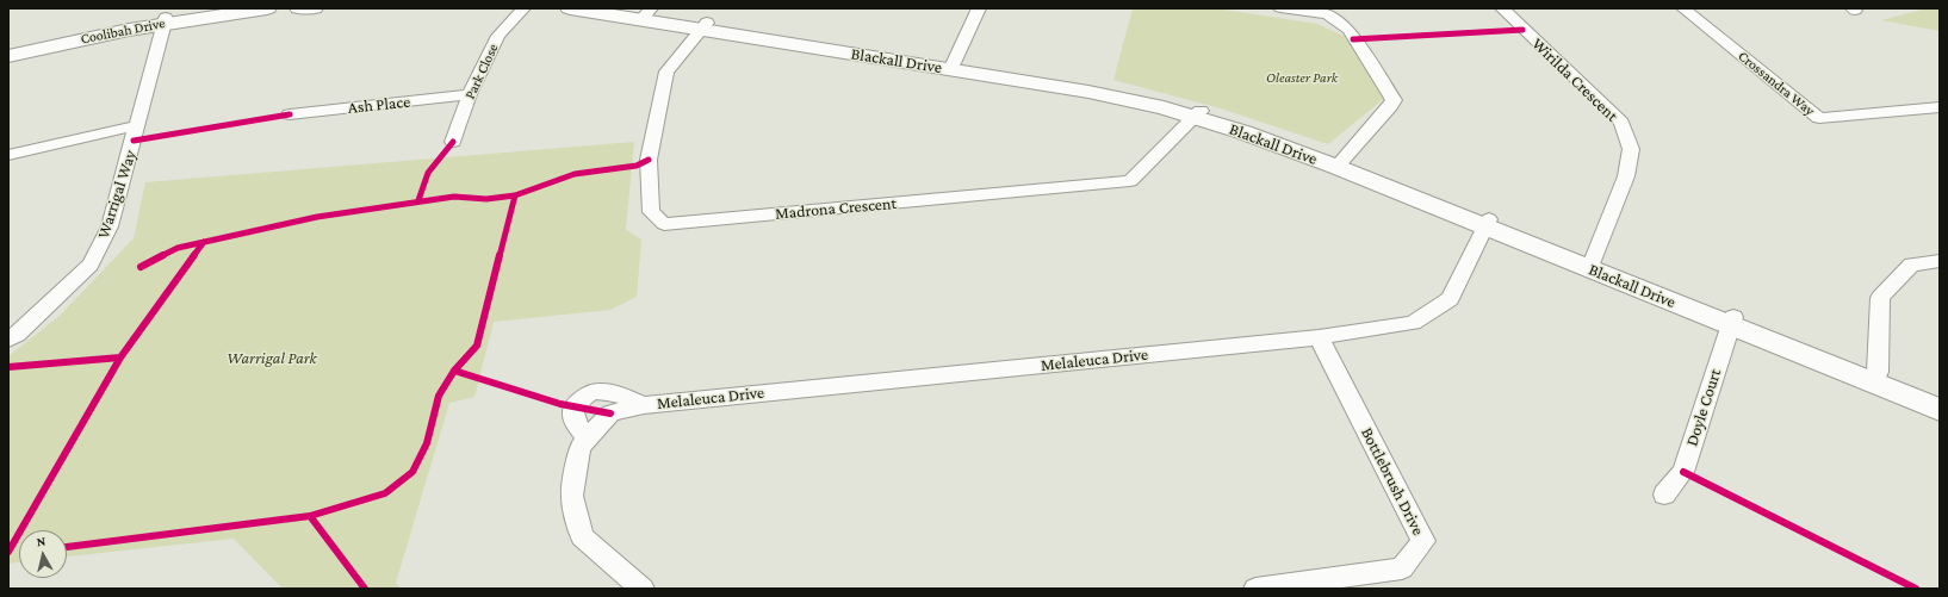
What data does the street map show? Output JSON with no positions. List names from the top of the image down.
{
  "streets": {
    "main road": ["Coolibah Drive", "Blackall Drive"],
    "street": [
      "Park Close",
      "Wirilda Crescent",
      "Crossandra Way",
      "Ash Place",
      "Warrigal Way",
      "Madrona Crescent",
      "Melaleuca Drive",
      "Doyle Court",
      "Bottlebrush Drive"
    ]
  },
  "crossings": [
    ["Coolibah Drive", "Warrigal Way"],
    ["Blackall Drive", "Wirilda Crescent"],
    ["Blackall Drive", "Madrona Crescent"],
    ["Blackall Drive", "Melaleuca Drive"],
    ["Blackall Drive", "Doyle Court"],
    ["Park Close", "Ash Place"],
    ["Melaleuca Drive", "Bottlebrush Drive"]
  ],
  "parks": ["Oleaster Park", "Warrigal Park"],
  "north": "top"
}
